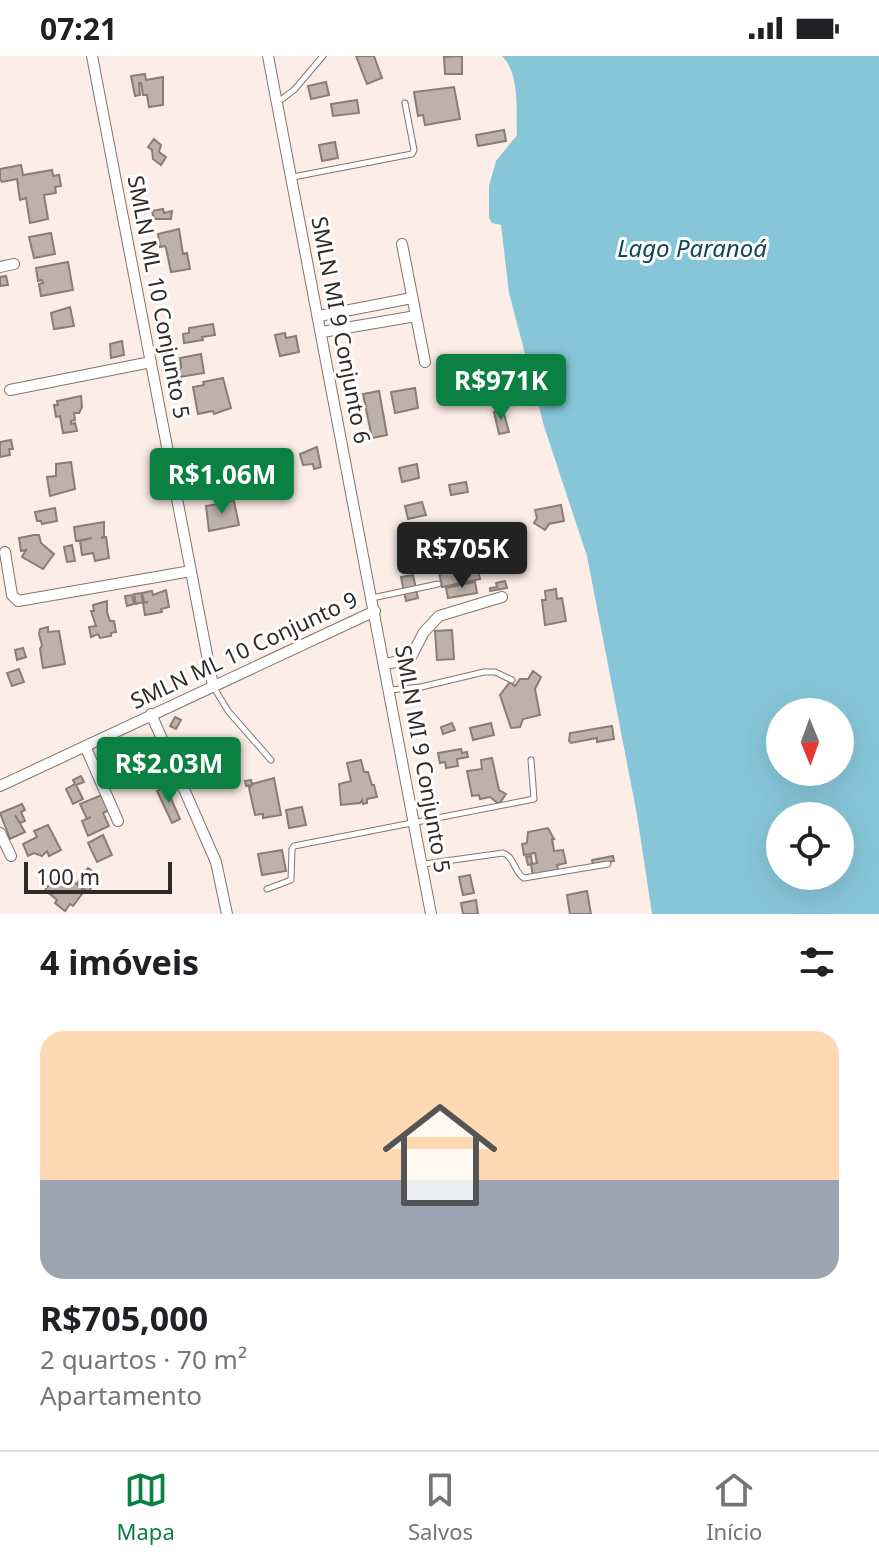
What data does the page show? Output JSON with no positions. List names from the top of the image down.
{
  "streets": {
    "street": [
      "SMLN ML 10 Conjunto 5",
      "SMLN MI 9 Conjunto 6",
      "SMLN ML 10 Conjunto 9",
      "SMLN MI 9 Conjunto 5"
    ]
  },
  "crossings": [
    ["SMLN ML 10 Conjunto 5", "SMLN ML 10 Conjunto 9"],
    ["SMLN MI 9 Conjunto 6", "SMLN ML 10 Conjunto 9"],
    ["SMLN MI 9 Conjunto 6", "SMLN MI 9 Conjunto 5"],
    ["SMLN ML 10 Conjunto 9", "SMLN MI 9 Conjunto 5"]
  ],
  "water": ["Lago Paranoá"],
  "scale_bar": "100 m",
  "north": "bottom",
  "page": {
    "status": "07:21",
    "price": [
      "R$971K",
      "R$1.06M",
      "R$705K",
      "R$2.03M"
    ],
    "scale": "100 m",
    "heading": "4 imóveis",
    "list": [
      {
        "name": "R$705,000",
        "note": "2 quartos · 70 m² · Apartamento"
      }
    ],
    "tabs": ["Mapa", "Salvos", "Início"]
  }
}
